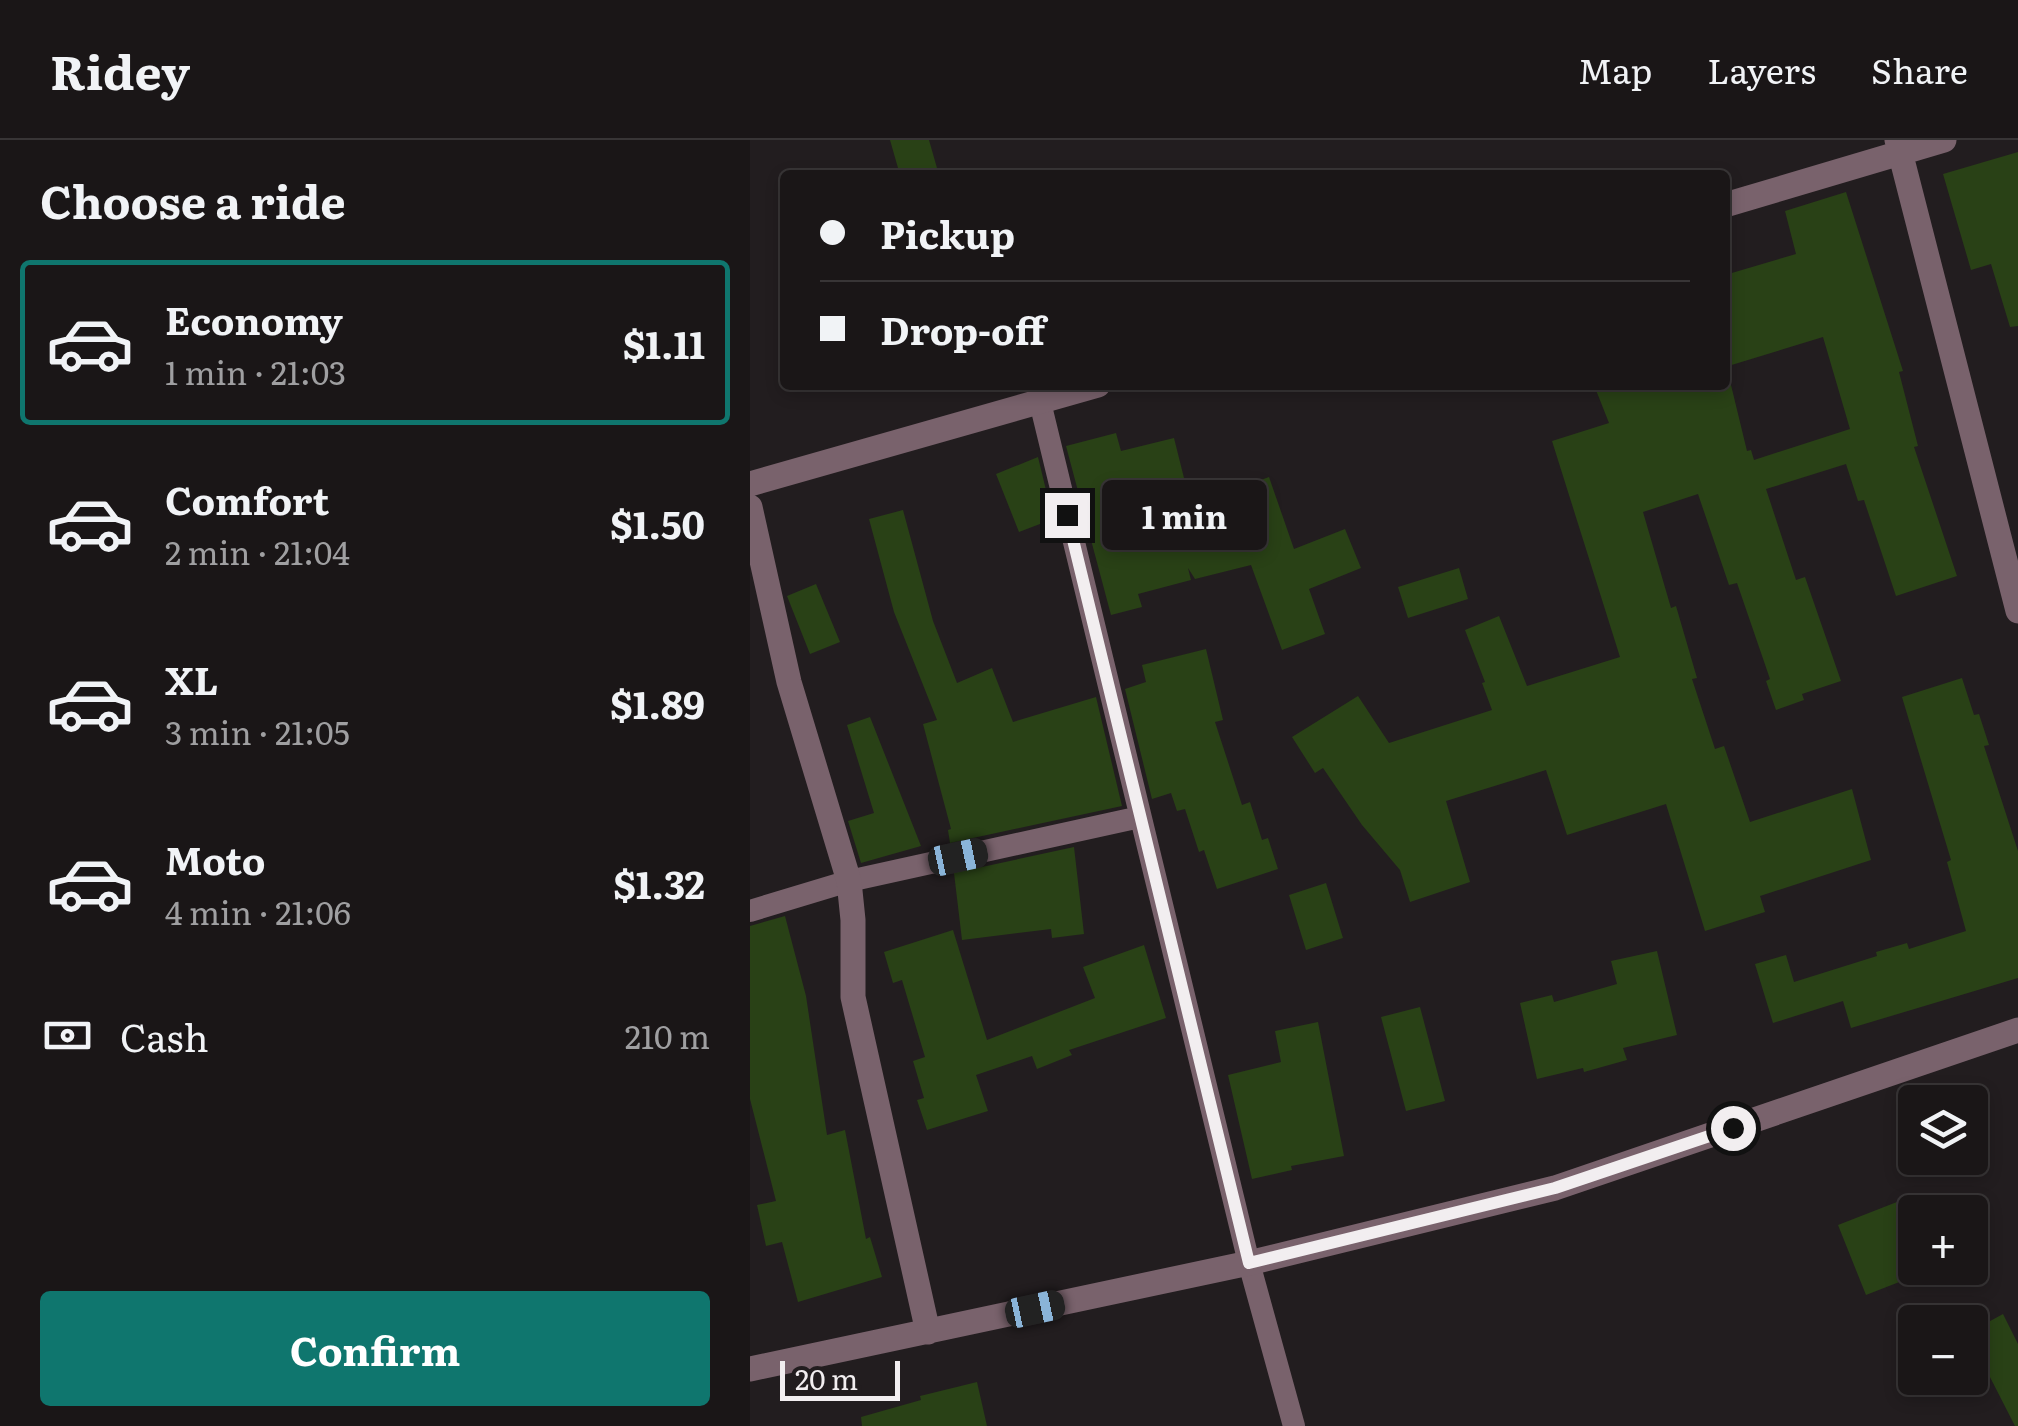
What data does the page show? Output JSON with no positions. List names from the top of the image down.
{
  "scale_bar": "20 m",
  "page": {
    "header": "Ridey",
    "nav": ["Map", "Layers", "Share"],
    "heading": "Choose a ride",
    "banner": ["Pickup", "Drop-off"],
    "list": [
      {
        "name": "Economy",
        "note": "1 min · 21:03",
        "value": "$1.11"
      },
      {
        "name": "Comfort",
        "note": "2 min · 21:04",
        "value": "$1.50"
      },
      {
        "name": "XL",
        "note": "3 min · 21:05",
        "value": "$1.89"
      },
      {
        "name": "Moto",
        "note": "4 min · 21:06",
        "value": "$1.32"
      }
    ],
    "bubble": "1 min",
    "pay": ["Cash", "210 m"],
    "map_buttons": ["+", "−"],
    "buttons": "Confirm",
    "scale": "20 m"
  }
}
